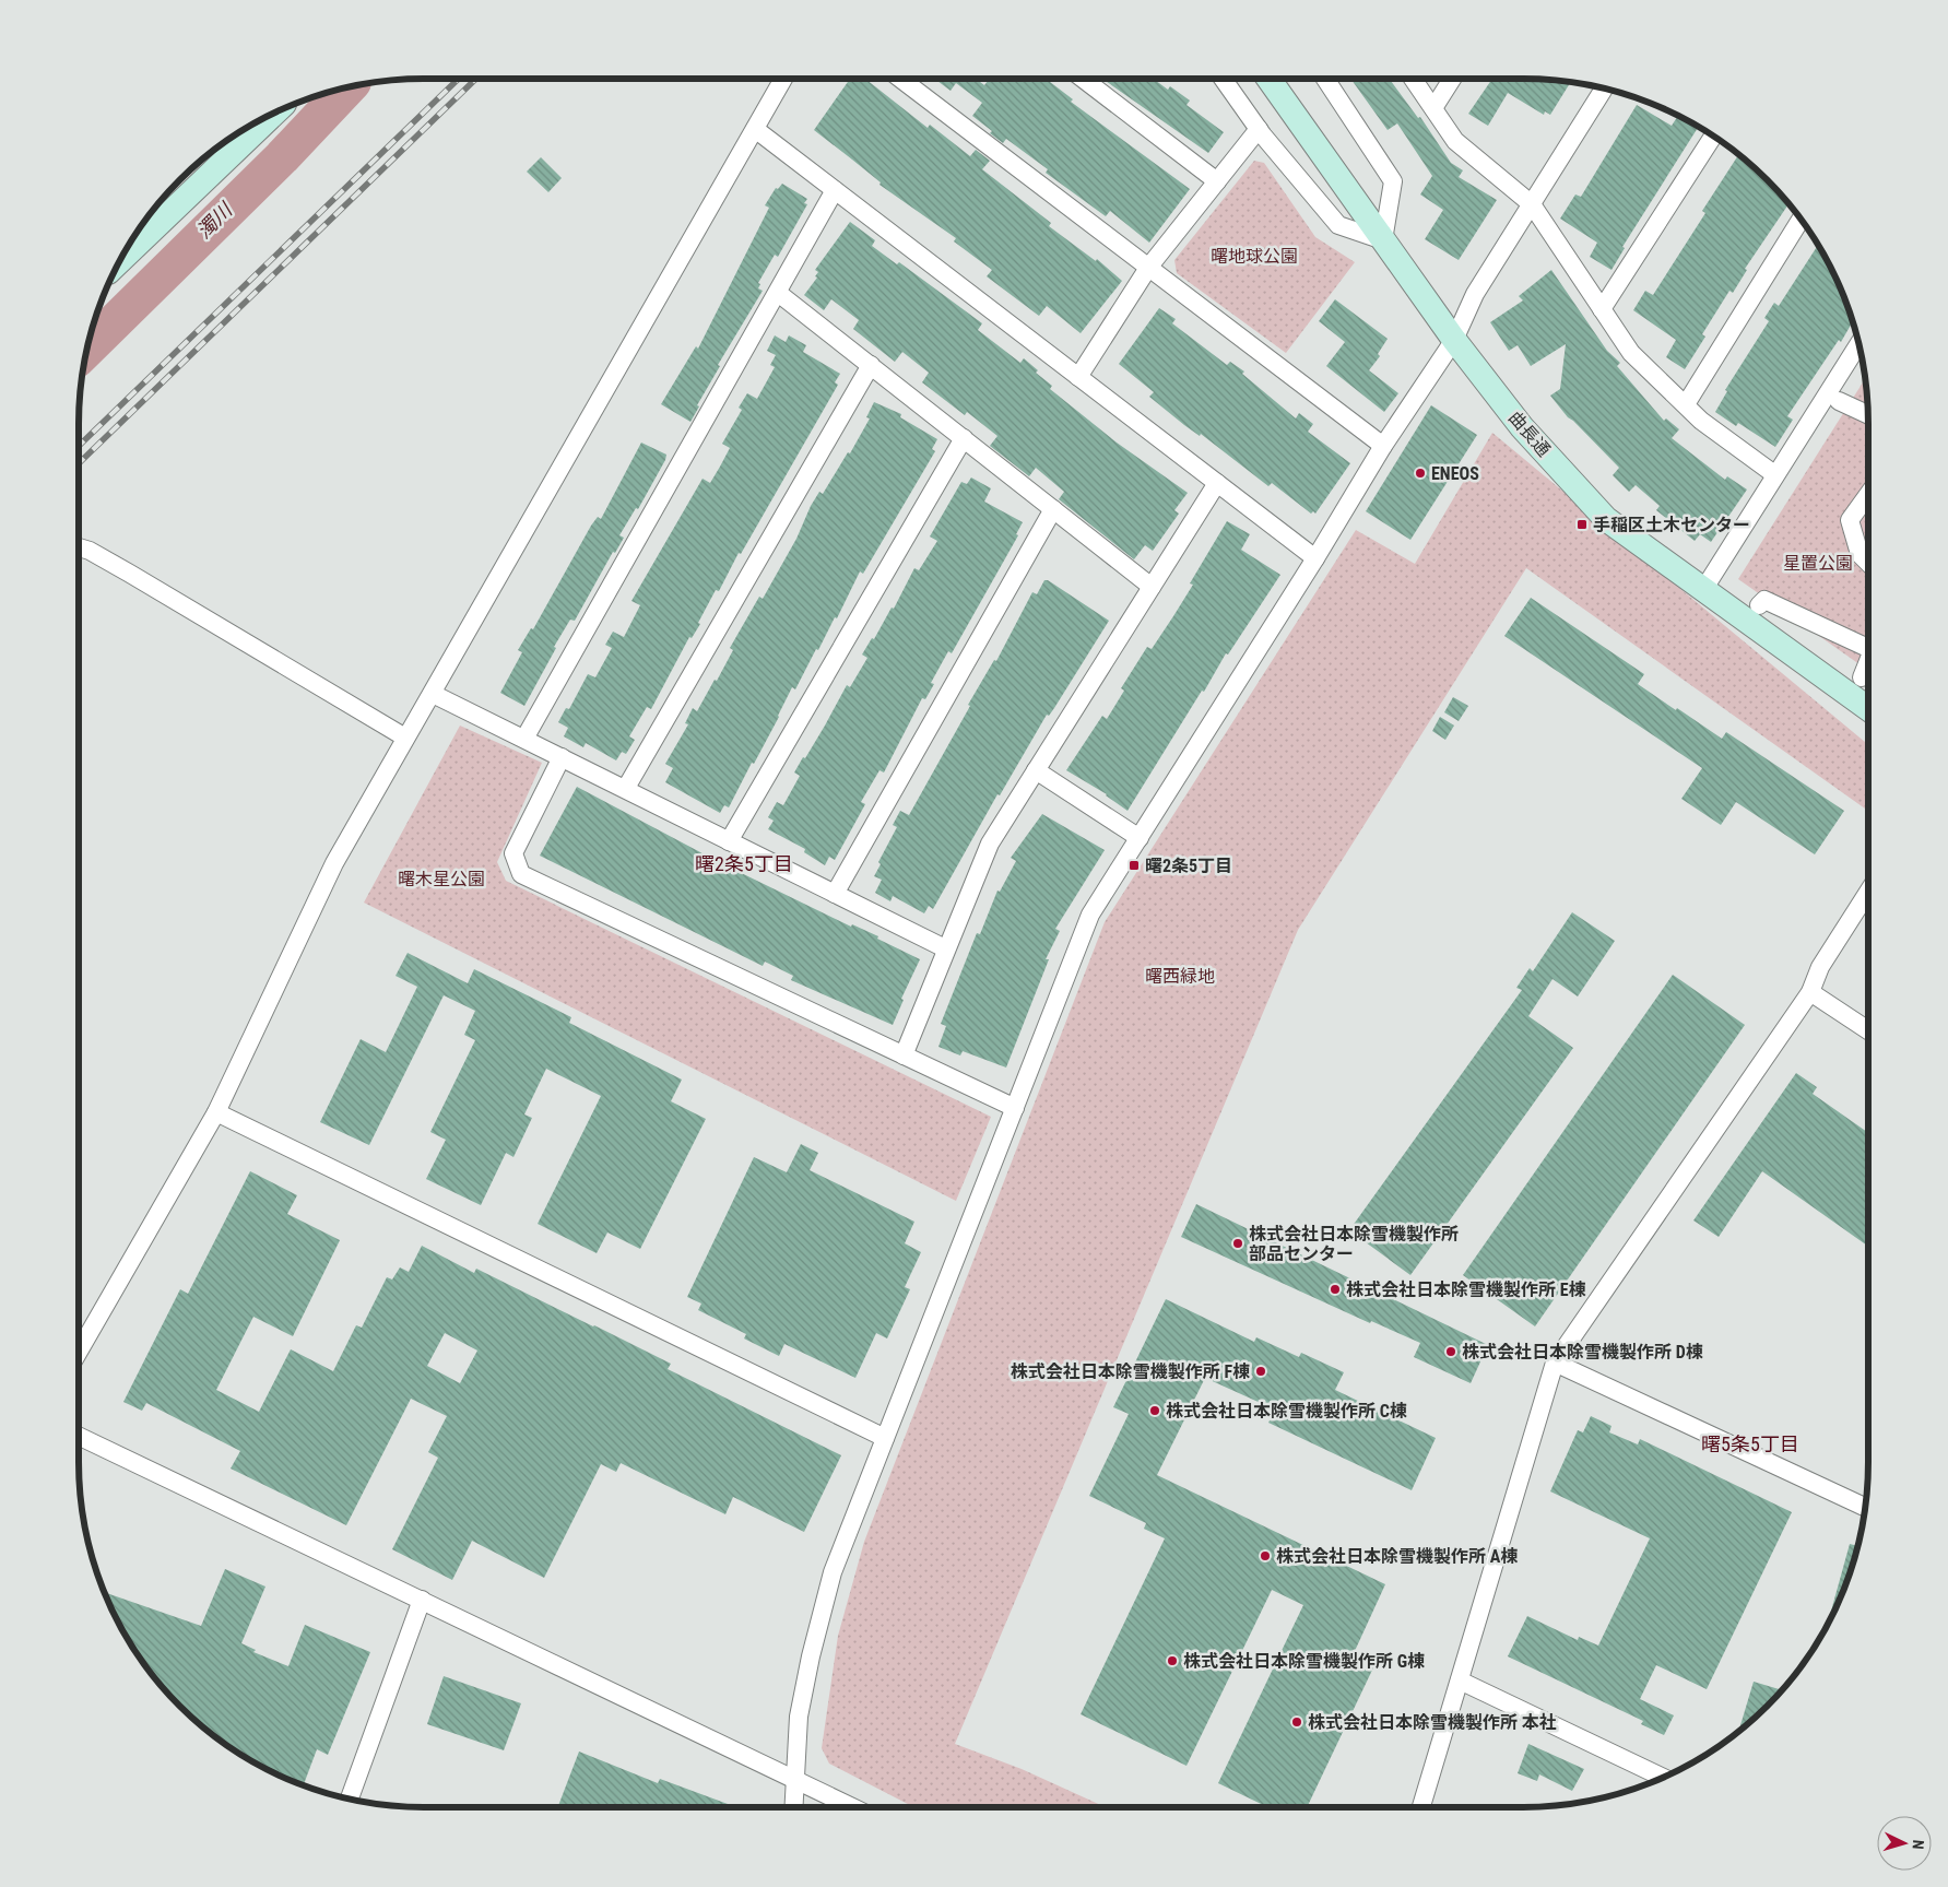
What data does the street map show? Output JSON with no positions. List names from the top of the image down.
{
  "streets": {
    "street": ["曲長通"]
  },
  "districts": ["曙2条5丁目", "曙5条5丁目"],
  "water": ["濁川"],
  "parks": [
    "曙地球公園",
    "星置公園",
    "曙木星公園",
    "曙西緑地"
  ],
  "places": {
    "other": [
      "ENEOS",
      "株式会社日本除雪機製作所 部品センター",
      "株式会社日本除雪機製作所 E棟",
      "株式会社日本除雪機製作所 D棟",
      "株式会社日本除雪機製作所 F棟",
      "株式会社日本除雪機製作所 C棟",
      "株式会社日本除雪機製作所 A棟",
      "株式会社日本除雪機製作所 G棟",
      "株式会社日本除雪機製作所 本社"
    ],
    "transit": ["手稲区土木センター", "曙2条5丁目"]
  },
  "north": "right"
}
